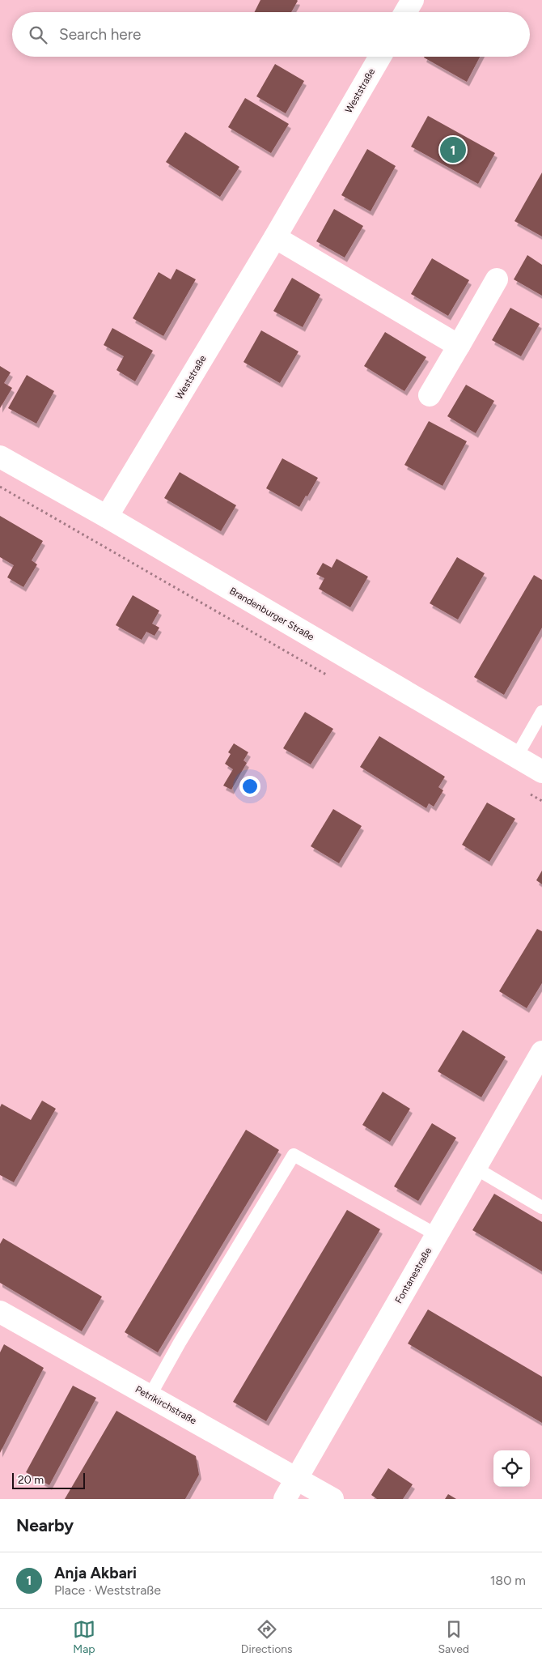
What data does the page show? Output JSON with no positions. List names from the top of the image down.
{
  "streets": {
    "street": [
      "Weststraße",
      "Brandenburger Straße",
      "Fontanestraße",
      "Petrikirchstraße"
    ]
  },
  "crossings": [
    ["Weststraße", "Brandenburger Straße"],
    ["Fontanestraße", "Petrikirchstraße"]
  ],
  "scale_bar": "20 m",
  "page": {
    "search": "Search here",
    "pins": "1",
    "scale": "20 m",
    "heading": "Nearby",
    "list": [
      {
        "mark": "1",
        "name": "Anja Akbari",
        "note": "Place · Weststraße",
        "value": "180 m"
      }
    ],
    "nav": ["Map", "Directions", "Saved"]
  }
}
